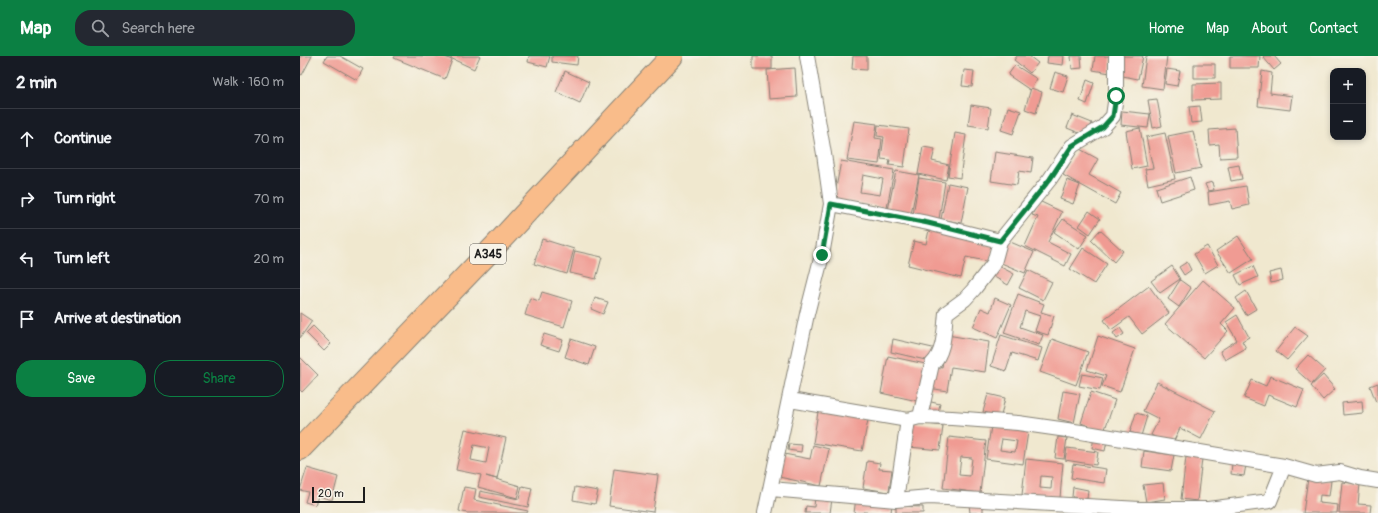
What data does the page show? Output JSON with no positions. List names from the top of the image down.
{
  "streets": {
    "highway": ["A345"]
  },
  "scale_bar": "20 m",
  "page": {
    "header": "Map",
    "search": "Search here",
    "nav": [
      "Home",
      "Map",
      "About",
      "Contact"
    ],
    "heading": ["2 min", "Walk · 160 m"],
    "map_buttons": ["+", "−"],
    "list": [
      ["Continue", "70 m"],
      ["Turn right", "70 m"],
      ["Turn left", "20 m"],
      "Arrive at destination"
    ],
    "buttons": ["Save", "Share"],
    "scale": "20 m"
  }
}
